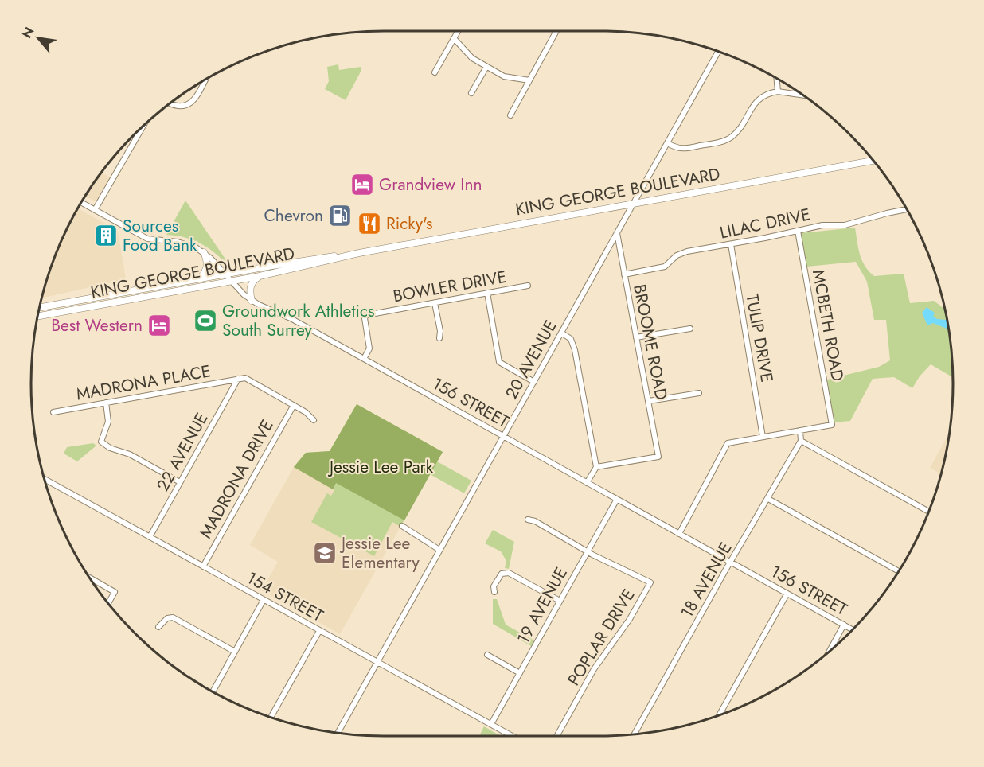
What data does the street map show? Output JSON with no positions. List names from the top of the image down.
{
  "streets": {
    "main road": ["KING GEORGE BOULEVARD"],
    "street": [
      "LILAC DRIVE",
      "BOWLER DRIVE",
      "MCBETH ROAD",
      "TULIP DRIVE",
      "BROOME ROAD",
      "20 AVENUE",
      "MADRONA PLACE",
      "156 STREET",
      "22 AVENUE",
      "MADRONA DRIVE",
      "18 AVENUE",
      "154 STREET",
      "19 AVENUE",
      "POPLAR DRIVE"
    ]
  },
  "crossings": [
    ["KING GEORGE BOULEVARD", "20 AVENUE"],
    ["KING GEORGE BOULEVARD", "156 STREET"],
    ["LILAC DRIVE", "MCBETH ROAD"],
    ["LILAC DRIVE", "TULIP DRIVE"],
    ["LILAC DRIVE", "BROOME ROAD"],
    ["BOWLER DRIVE", "156 STREET"],
    ["BROOME ROAD", "20 AVENUE"],
    ["20 AVENUE", "156 STREET"],
    ["20 AVENUE", "154 STREET"],
    ["MADRONA PLACE", "22 AVENUE"],
    ["156 STREET", "18 AVENUE"],
    ["156 STREET", "19 AVENUE"],
    ["22 AVENUE", "154 STREET"],
    ["MADRONA DRIVE", "154 STREET"],
    ["154 STREET", "19 AVENUE"],
    ["19 AVENUE", "POPLAR DRIVE"]
  ],
  "parks": ["Jessie Lee Park"],
  "places": {
    "hotel": ["Grandview Inn", "Best Western"],
    "fuel station": ["Chevron"],
    "restaurant": ["Ricky's"],
    "building": ["Sources Food Bank"],
    "sports": ["Groundwork Athletics South Surrey"],
    "school or university": ["Jessie Lee Elementary"]
  },
  "north": "top left"
}
